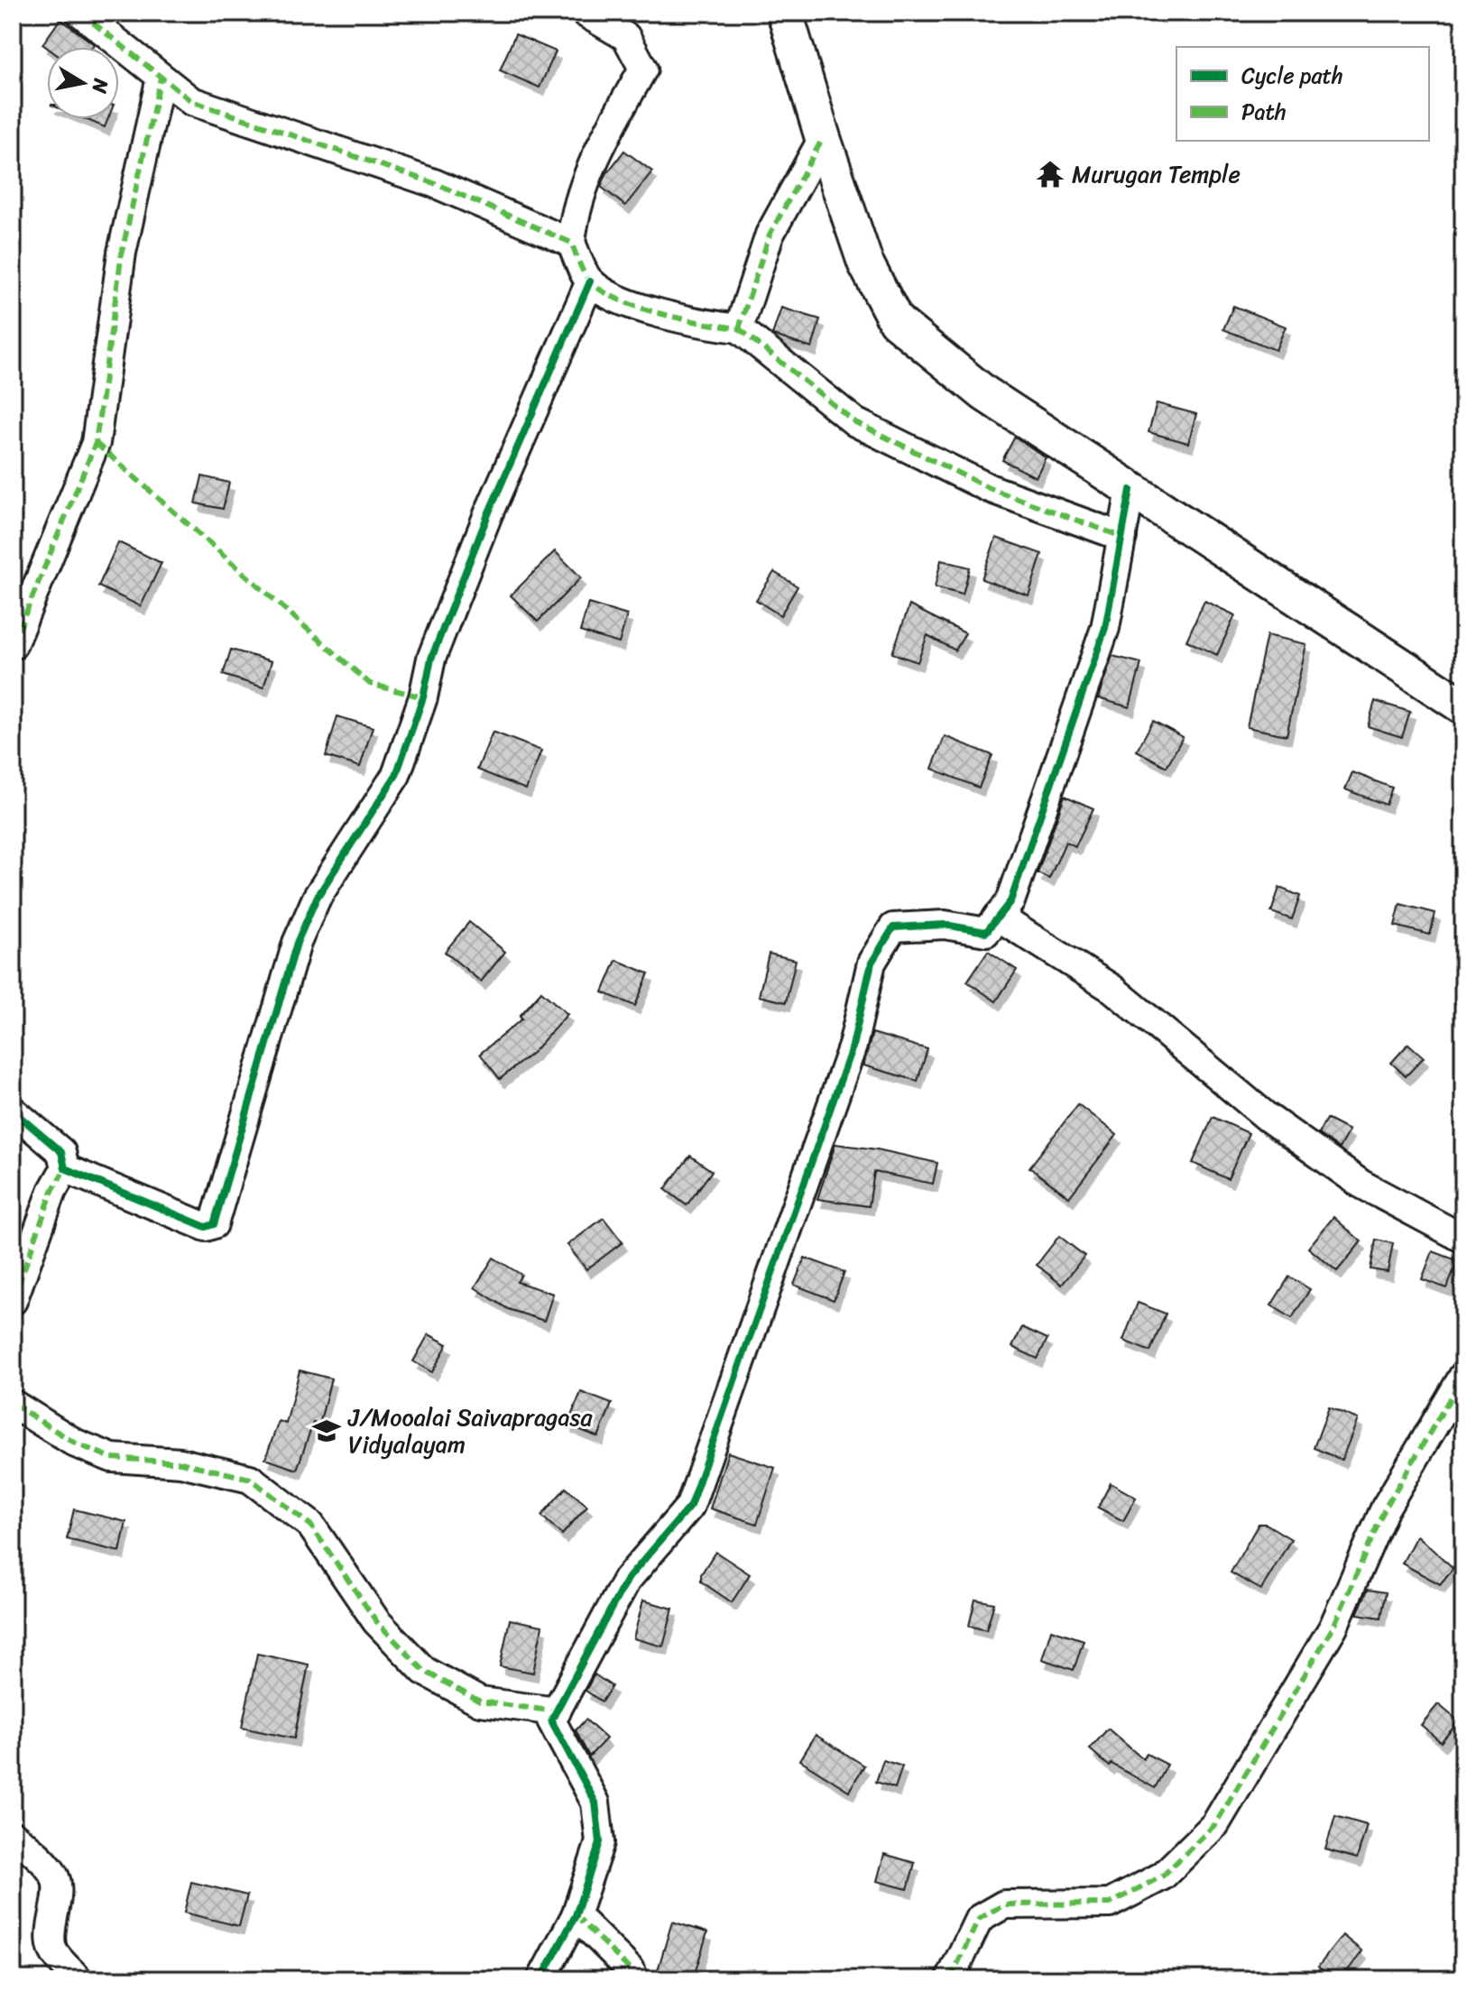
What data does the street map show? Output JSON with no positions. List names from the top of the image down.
{
  "places": {
    "temple": ["Murugan Temple"],
    "school or university": ["J/Mooalai Saivapragasa Vidyalayam"]
  },
  "legend": ["Cycle path", "Path"],
  "north": "right"
}
